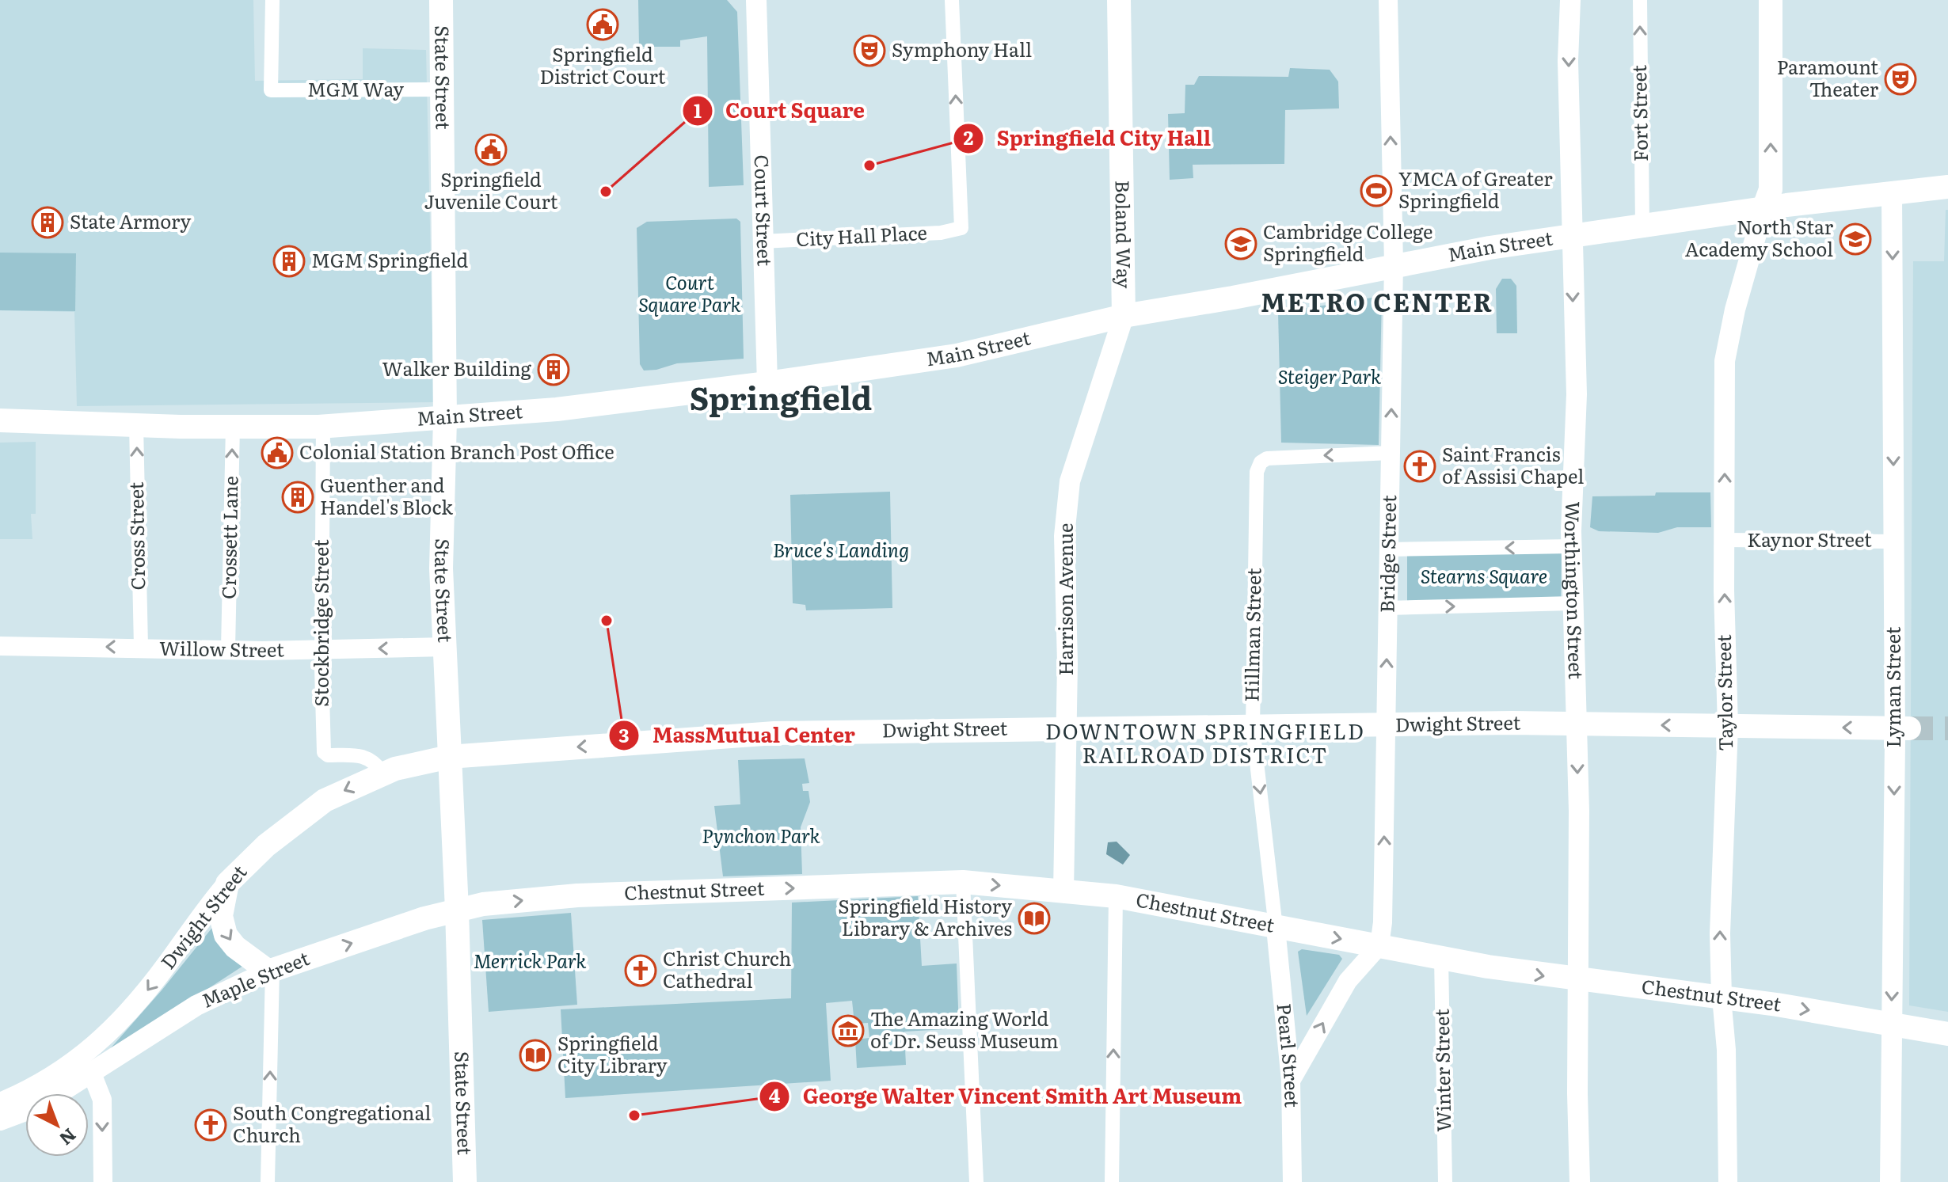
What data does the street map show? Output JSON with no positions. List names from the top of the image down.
{
  "streets": {
    "main road": [
      "State Street",
      "Court Street",
      "Boland Way",
      "Main Street",
      "Worthington Street",
      "Harrison Avenue",
      "Lyman Street",
      "Taylor Street",
      "Dwight Street",
      "Chestnut Street",
      "Maple Street"
    ],
    "street": [
      "MGM Way",
      "Fort Street",
      "City Hall Place",
      "Cross Street",
      "Crossett Lane",
      "Kaynor Street",
      "Bridge Street",
      "Stockbridge Street",
      "Hillman Street",
      "Willow Street",
      "Pearl Street",
      "Winter Street"
    ]
  },
  "crossings": [
    ["State Street", "MGM Way"],
    ["State Street", "Main Street"],
    ["State Street", "Willow Street"],
    ["State Street", "Dwight Street"],
    ["State Street", "Chestnut Street"],
    ["State Street", "Maple Street"],
    ["Fort Street", "Main Street"],
    ["Court Street", "City Hall Place"],
    ["Court Street", "Main Street"],
    ["Boland Way", "Main Street"],
    ["Boland Way", "Harrison Avenue"],
    ["Main Street", "Cross Street"],
    ["Main Street", "Crossett Lane"],
    ["Main Street", "Bridge Street"],
    ["Main Street", "Worthington Street"],
    ["Main Street", "Harrison Avenue"],
    ["Main Street", "Stockbridge Street"],
    ["Main Street", "Lyman Street"],
    ["Main Street", "Taylor Street"],
    ["Cross Street", "Willow Street"],
    ["Crossett Lane", "Willow Street"],
    ["Kaynor Street", "Lyman Street"],
    ["Kaynor Street", "Taylor Street"],
    ["Bridge Street", "Hillman Street"],
    ["Bridge Street", "Dwight Street"],
    ["Bridge Street", "Chestnut Street"],
    ["Worthington Street", "Dwight Street"],
    ["Worthington Street", "Chestnut Street"],
    ["Harrison Avenue", "Dwight Street"],
    ["Harrison Avenue", "Chestnut Street"],
    ["Stockbridge Street", "Willow Street"],
    ["Stockbridge Street", "Dwight Street"],
    ["Hillman Street", "Dwight Street"],
    ["Hillman Street", "Chestnut Street"],
    ["Hillman Street", "Pearl Street"],
    ["Lyman Street", "Dwight Street"],
    ["Lyman Street", "Chestnut Street"],
    ["Taylor Street", "Dwight Street"],
    ["Taylor Street", "Chestnut Street"],
    ["Chestnut Street", "Maple Street"],
    ["Chestnut Street", "Pearl Street"],
    ["Chestnut Street", "Winter Street"]
  ],
  "one_way": [
    "Fort Street",
    "Cross Street",
    "Crossett Lane",
    "Bridge Street",
    "Worthington Street",
    "Hillman Street",
    "Willow Street",
    "Lyman Street",
    "Taylor Street",
    "Dwight Street",
    "Chestnut Street",
    "Maple Street"
  ],
  "districts": ["METRO CENTER", "Springfield", "DOWNTOWN SPRINGFIELD RAILROAD DISTRICT"],
  "parks": [
    "Court Square Park",
    "Steiger Park",
    "Bruce's Landing",
    "Stearns Square",
    "Pynchon Park",
    "Merrick Park"
  ],
  "places": {
    "public building": ["Springfield District Court", "Springfield Juvenile Court", "Colonial Station Branch Post Office"],
    "theatre": ["Symphony Hall", "Paramount Theater"],
    "other": [
      "Springfield City Hall",
      "Court Square",
      "MassMutual Center",
      "George Walter Vincent Smith Art Museum"
    ],
    "sports": ["YMCA of Greater Springfield"],
    "building": [
      "State Armory",
      "MGM Springfield",
      "Walker Building",
      "Guenther and Handel's Block"
    ],
    "school or university": ["North Star Academy School", "Cambridge College Springfield"],
    "church": ["Saint Francis of Assisi Chapel", "Christ Church Cathedral", "South Congregational Church"],
    "library": ["Springfield History Library & Archives", "Springfield City Library"],
    "museum": ["The Amazing World of Dr. Seuss Museum"]
  },
  "north": "bottom right"
}
